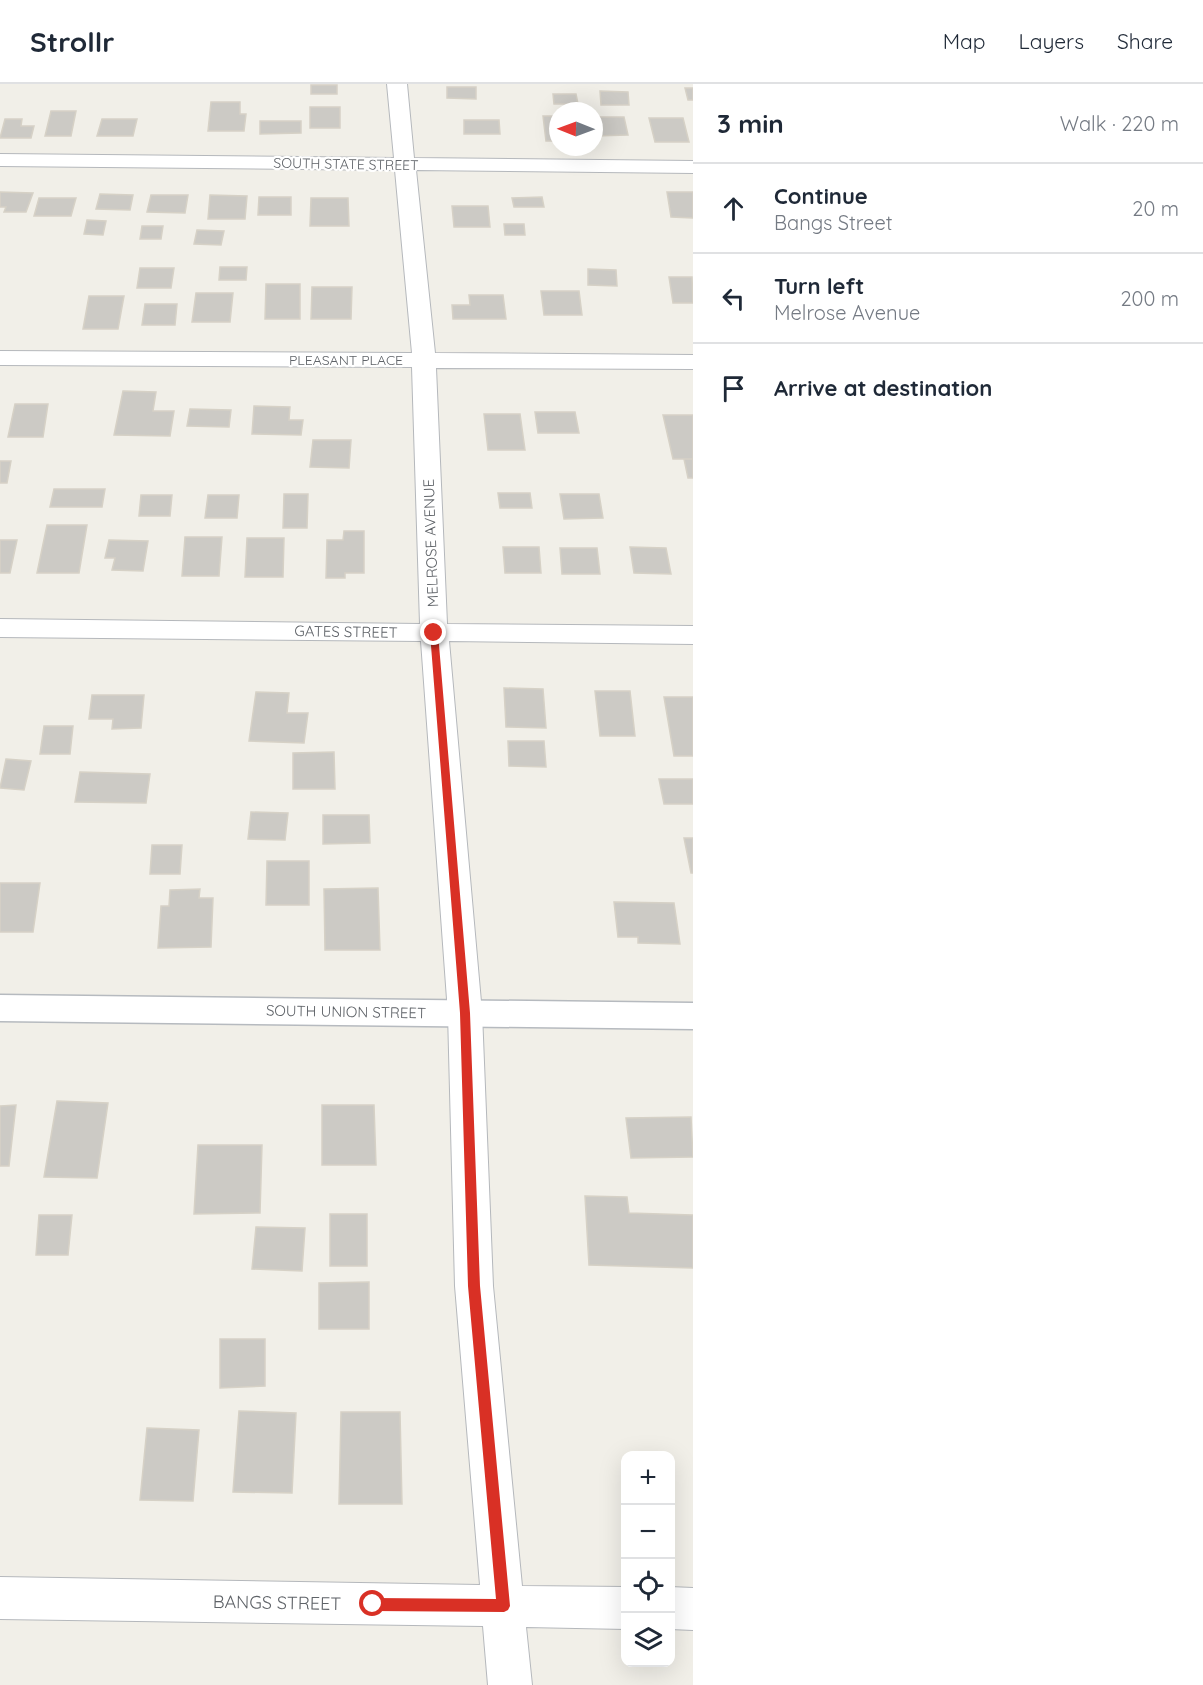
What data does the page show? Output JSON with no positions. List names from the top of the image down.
{
  "streets": {
    "street": [
      "SOUTH STATE STREET",
      "PLEASANT PLACE",
      "MELROSE AVENUE",
      "GATES STREET",
      "SOUTH UNION STREET",
      "BANGS STREET"
    ]
  },
  "crossings": [
    ["SOUTH STATE STREET", "MELROSE AVENUE"],
    ["PLEASANT PLACE", "MELROSE AVENUE"],
    ["MELROSE AVENUE", "GATES STREET"],
    ["MELROSE AVENUE", "SOUTH UNION STREET"],
    ["MELROSE AVENUE", "BANGS STREET"]
  ],
  "north": "left",
  "page": {
    "header": "Strollr",
    "nav": ["Map", "Layers", "Share"],
    "heading": ["3 min", "Walk · 220 m"],
    "list": [
      ["Continue", "Bangs Street", "20 m"],
      ["Turn left", "Melrose Avenue", "200 m"],
      "Arrive at destination"
    ],
    "map_buttons": ["+", "−"]
  }
}
